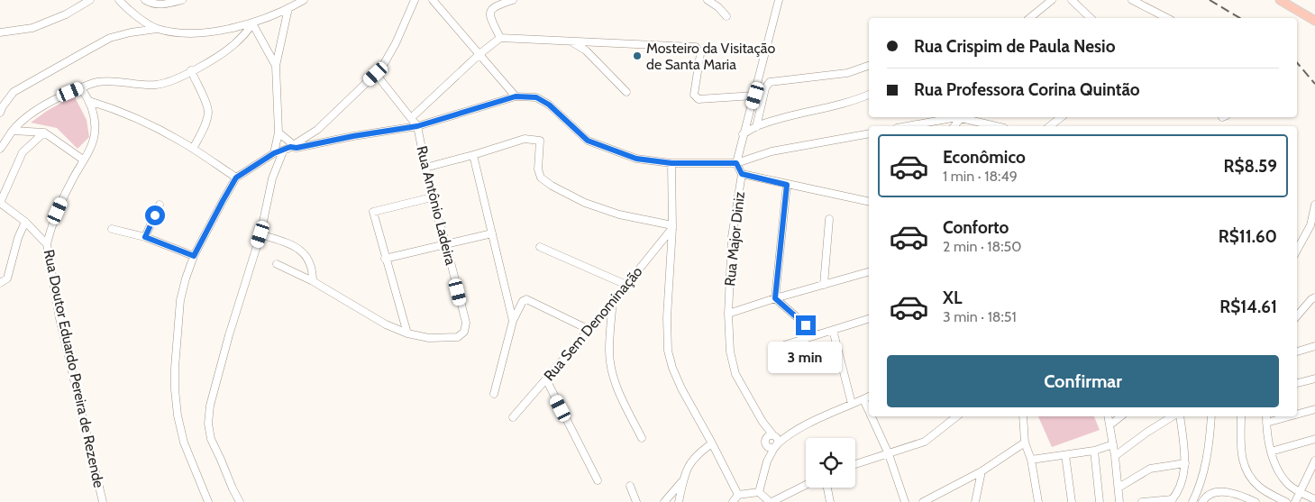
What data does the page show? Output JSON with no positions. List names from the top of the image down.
{
  "streets": {
    "street": [
      "Rua Antônio Ladeira",
      "Rua Major Diniz",
      "Rua Sem Denominação",
      "Rua Doutor Eduardo Pereira de Rezende"
    ]
  },
  "places": ["Mosteiro da Visitação de Santa Maria"],
  "page": {
    "banner": ["Rua Crispim de Paula Nesio", "Rua Professora Corina Quintão"],
    "list": [
      {
        "name": "Econômico",
        "note": "1 min · 18:49",
        "value": "R$8.59"
      },
      {
        "name": "Conforto",
        "note": "2 min · 18:50",
        "value": "R$11.60"
      },
      {
        "name": "XL",
        "note": "3 min · 18:51",
        "value": "R$14.61"
      }
    ],
    "bubble": "3 min",
    "buttons": "Confirmar"
  }
}
